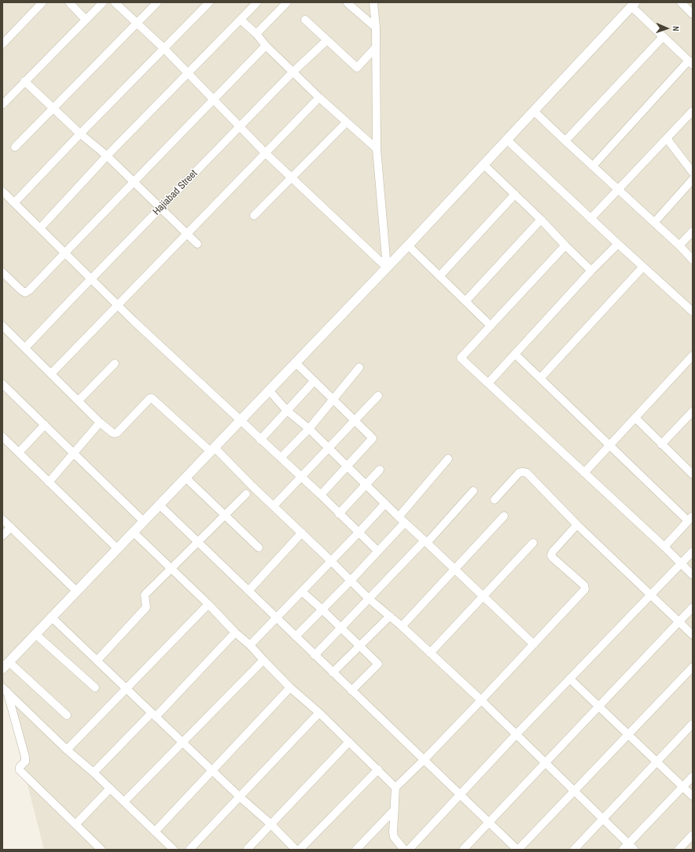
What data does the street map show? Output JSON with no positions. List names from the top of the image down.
{
  "streets": {
    "street": ["Hajiabad Street"]
  },
  "north": "right"
}
